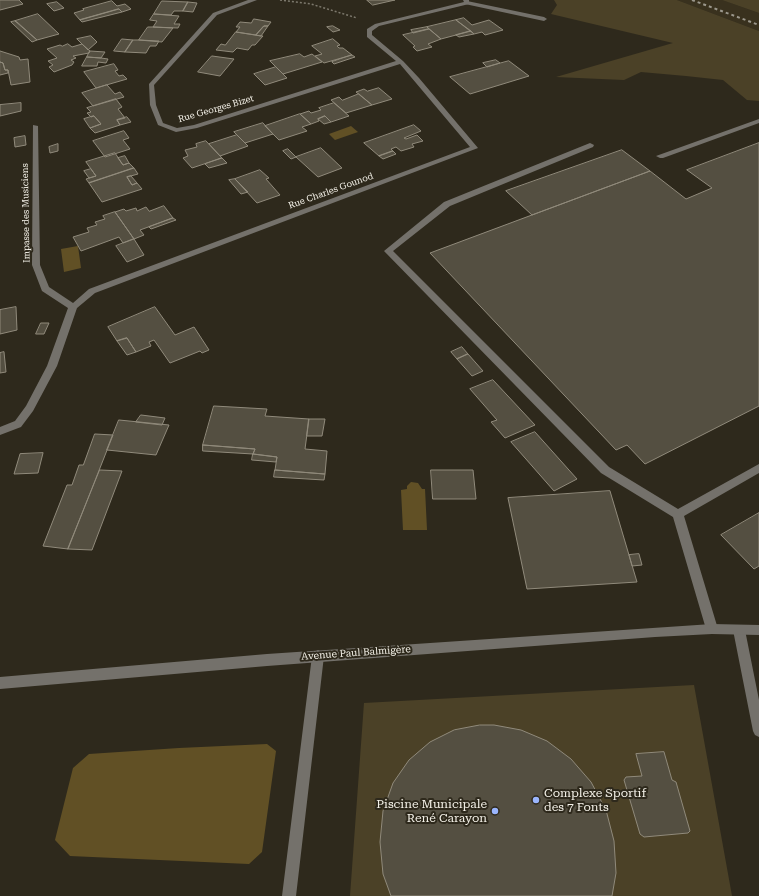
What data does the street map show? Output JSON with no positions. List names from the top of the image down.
{
  "streets": {
    "street": [
      "Rue Georges Bizet",
      "Rue Charles Gounod",
      "Impasse des Musiciens",
      "Avenue Paul Balmigère"
    ]
  },
  "crossings": [
    ["Rue Georges Bizet", "Rue Charles Gounod"],
    ["Rue Charles Gounod", "Impasse des Musiciens"]
  ],
  "places": ["Complexe Sportif des 7 Fonts", "Piscine Municipale René Carayon"]
}
